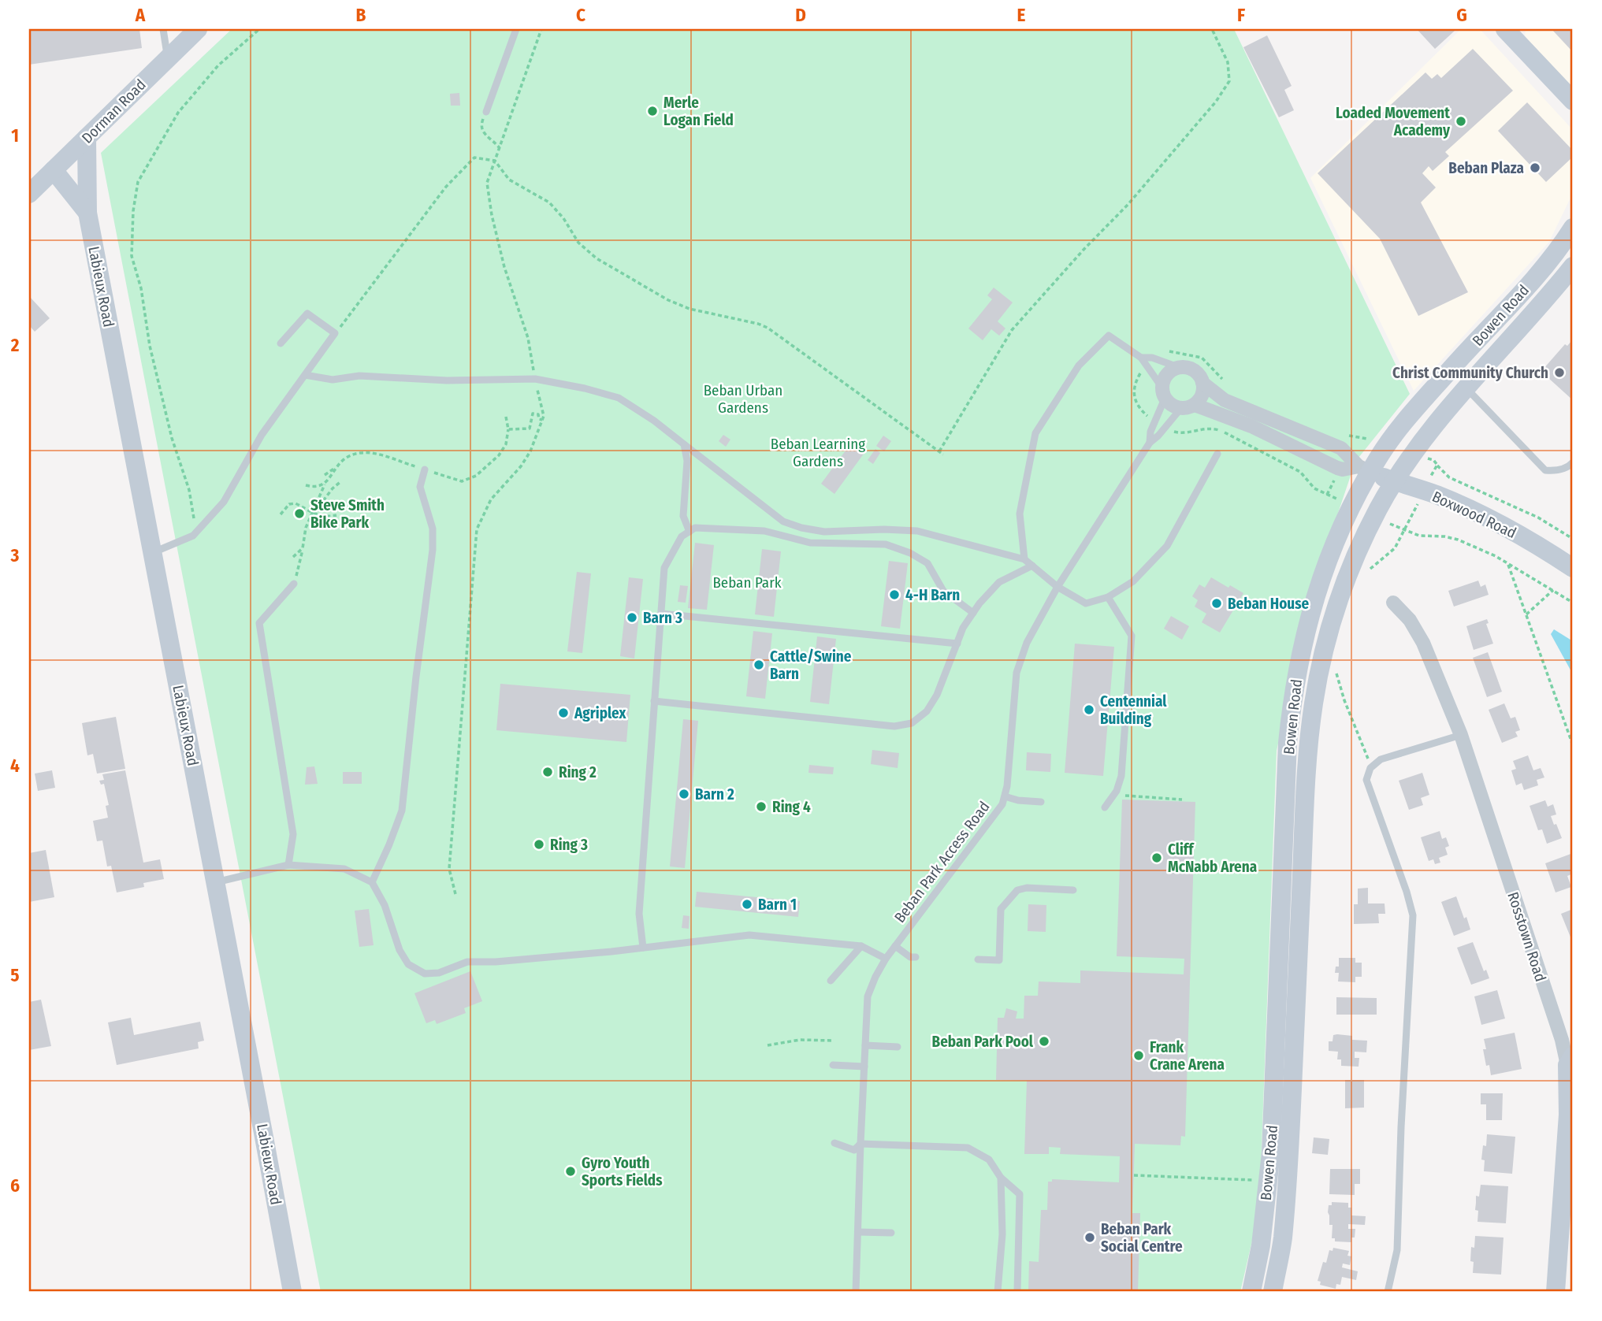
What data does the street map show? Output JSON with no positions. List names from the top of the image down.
{
  "streets": {
    "main road": [
      "Dorman Road",
      "Labieux Road",
      "Bowen Road",
      "Boxwood Road",
      "Rosstown Road"
    ],
    "lane": ["Beban Park Access Road"]
  },
  "crossings": [
    ["Dorman Road", "Labieux Road"],
    ["Bowen Road", "Boxwood Road"]
  ],
  "parks": ["Beban Urban Gardens", "Beban Learning Gardens", "Beban Park"],
  "places": [
    "Merle Logan Field",
    "Loaded Movement Academy",
    "Beban Plaza",
    "Christ Community Church",
    "Steve Smith Bike Park",
    "4-H Barn",
    "Beban House",
    "Barn 3",
    "Cattle/Swine Barn",
    "Centennial Building",
    "Agriplex",
    "Ring 2",
    "Barn 2",
    "Ring 4",
    "Ring 3",
    "Cliff McNabb Arena",
    "Barn 1",
    "Beban Park Pool",
    "Frank Crane Arena",
    "Gyro Youth Sports Fields",
    "Beban Park Social Centre"
  ],
  "grid": {
    "columns": [
      "A",
      "B",
      "C",
      "D",
      "E",
      "F",
      "G"
    ],
    "rows": [
      "1",
      "2",
      "3",
      "4",
      "5",
      "6"
    ]
  }
}
